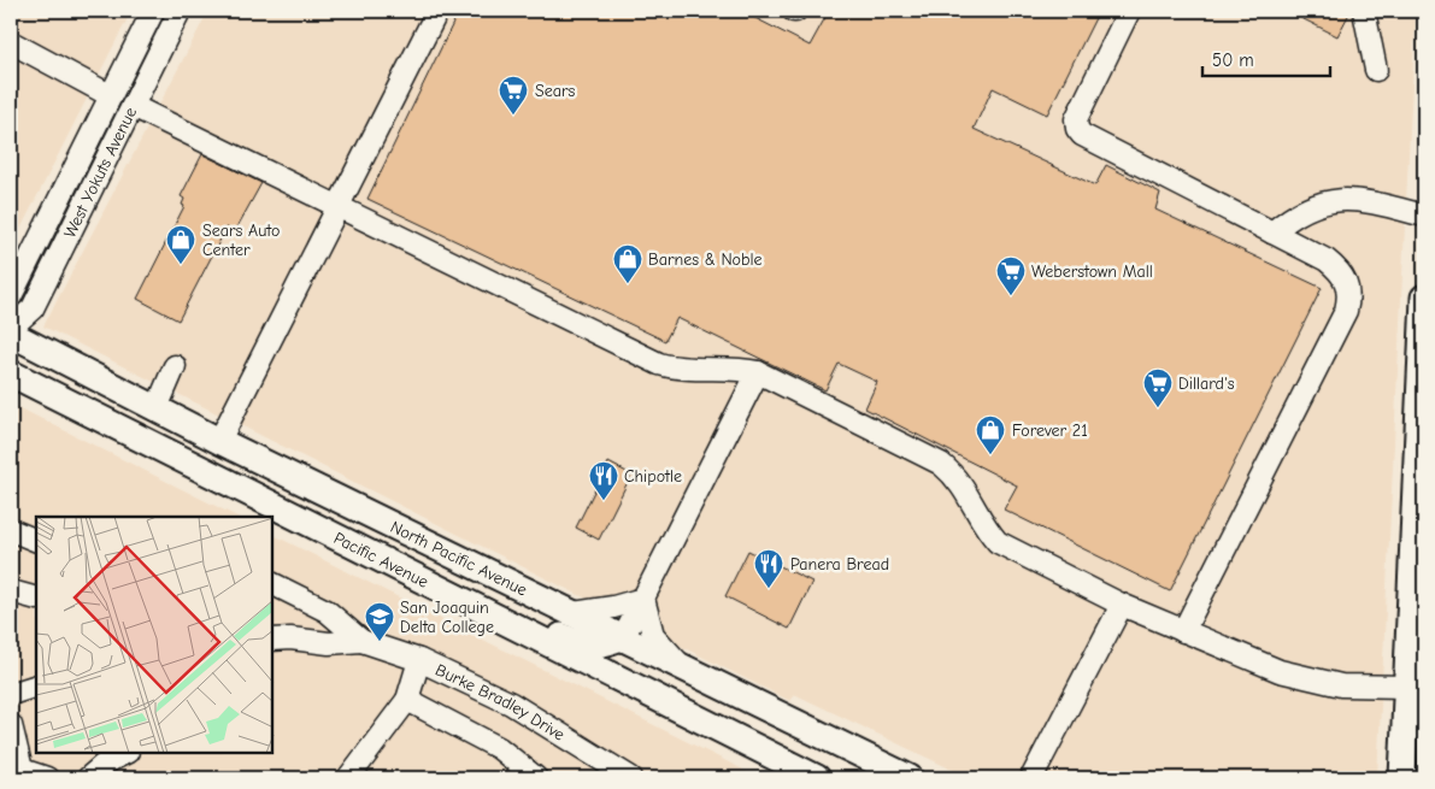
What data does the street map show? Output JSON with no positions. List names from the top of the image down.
{
  "streets": {
    "main road": ["North Pacific Avenue", "Pacific Avenue"],
    "street": ["West Yokuts Avenue", "Burke Bradley Drive"]
  },
  "places": {
    "supermarket": ["Sears", "Weberstown Mall", "Dillard's"],
    "shop": ["Sears Auto Center", "Barnes & Noble", "Forever 21"],
    "restaurant": ["Chipotle", "Panera Bread"],
    "school or university": ["San Joaquin Delta College"]
  },
  "scale_bar": "50 m"
}
